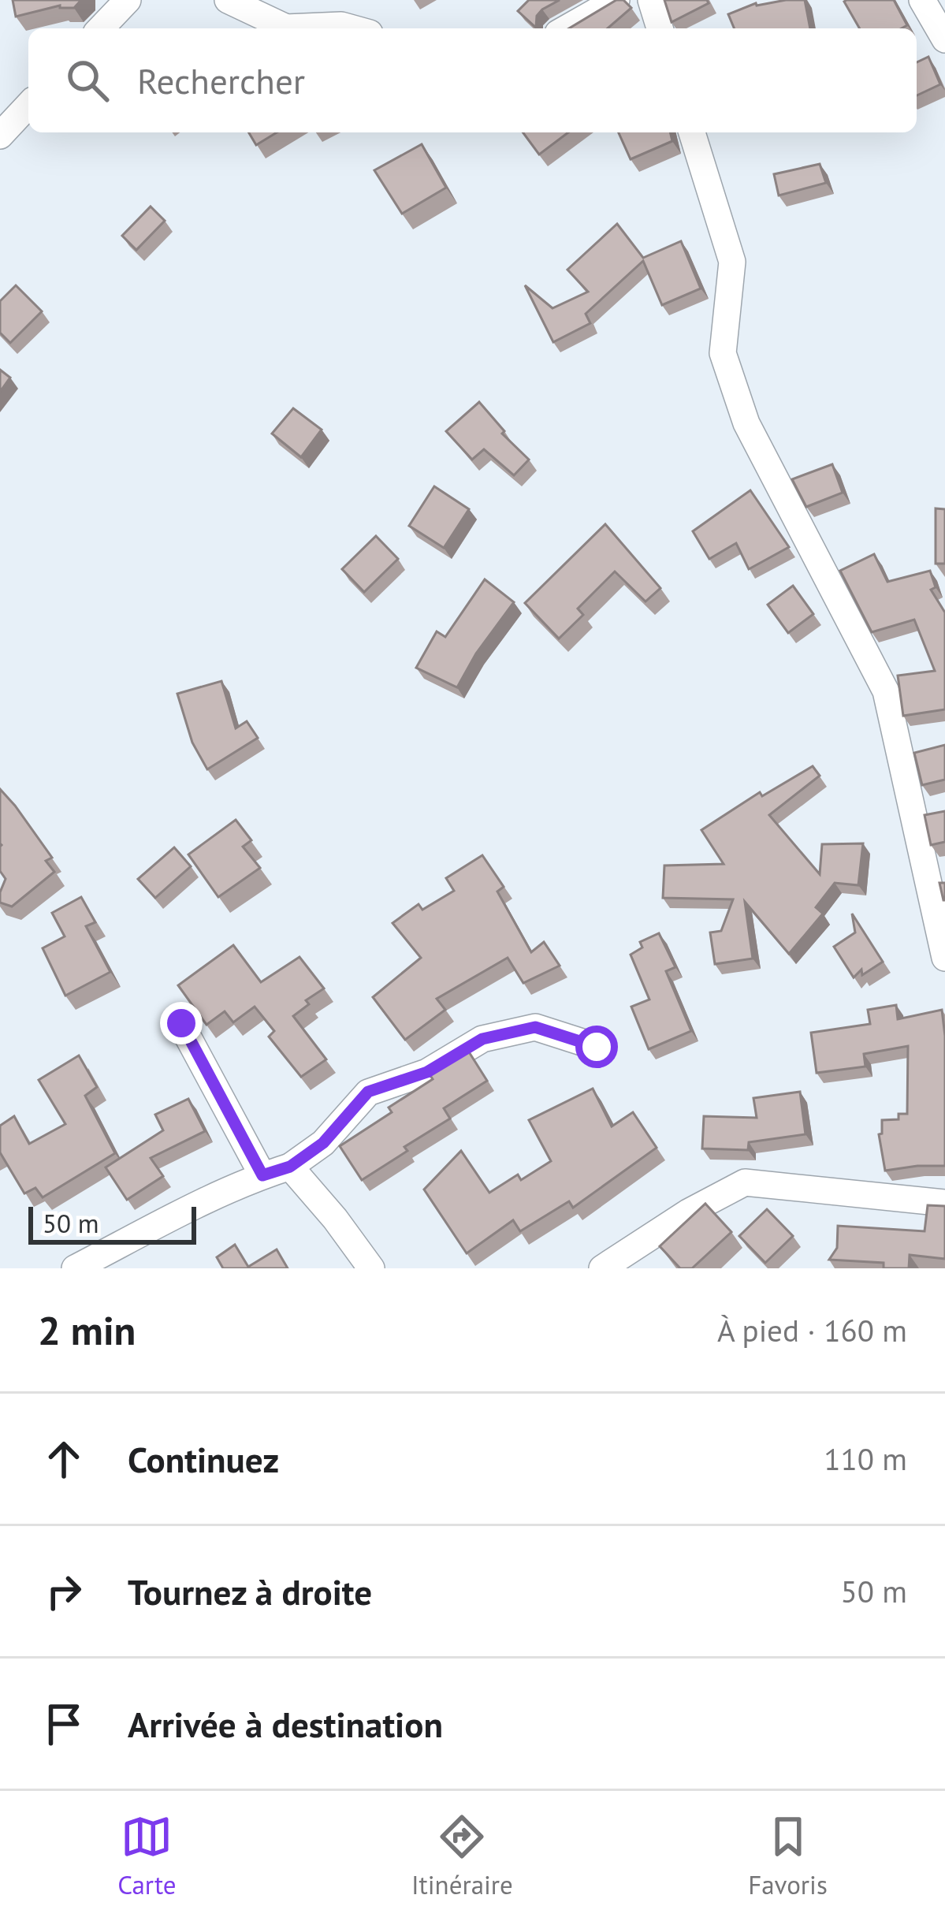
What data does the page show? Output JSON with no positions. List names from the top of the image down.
{
  "scale_bar": "50 m",
  "page": {
    "search": "Rechercher",
    "scale": "50 m",
    "heading": ["2 min", "À pied · 160 m"],
    "list": [
      ["Continuez", "110 m"],
      ["Tournez à droite", "50 m"],
      "Arrivée à destination"
    ],
    "nav": ["Carte", "Itinéraire", "Favoris"]
  }
}
